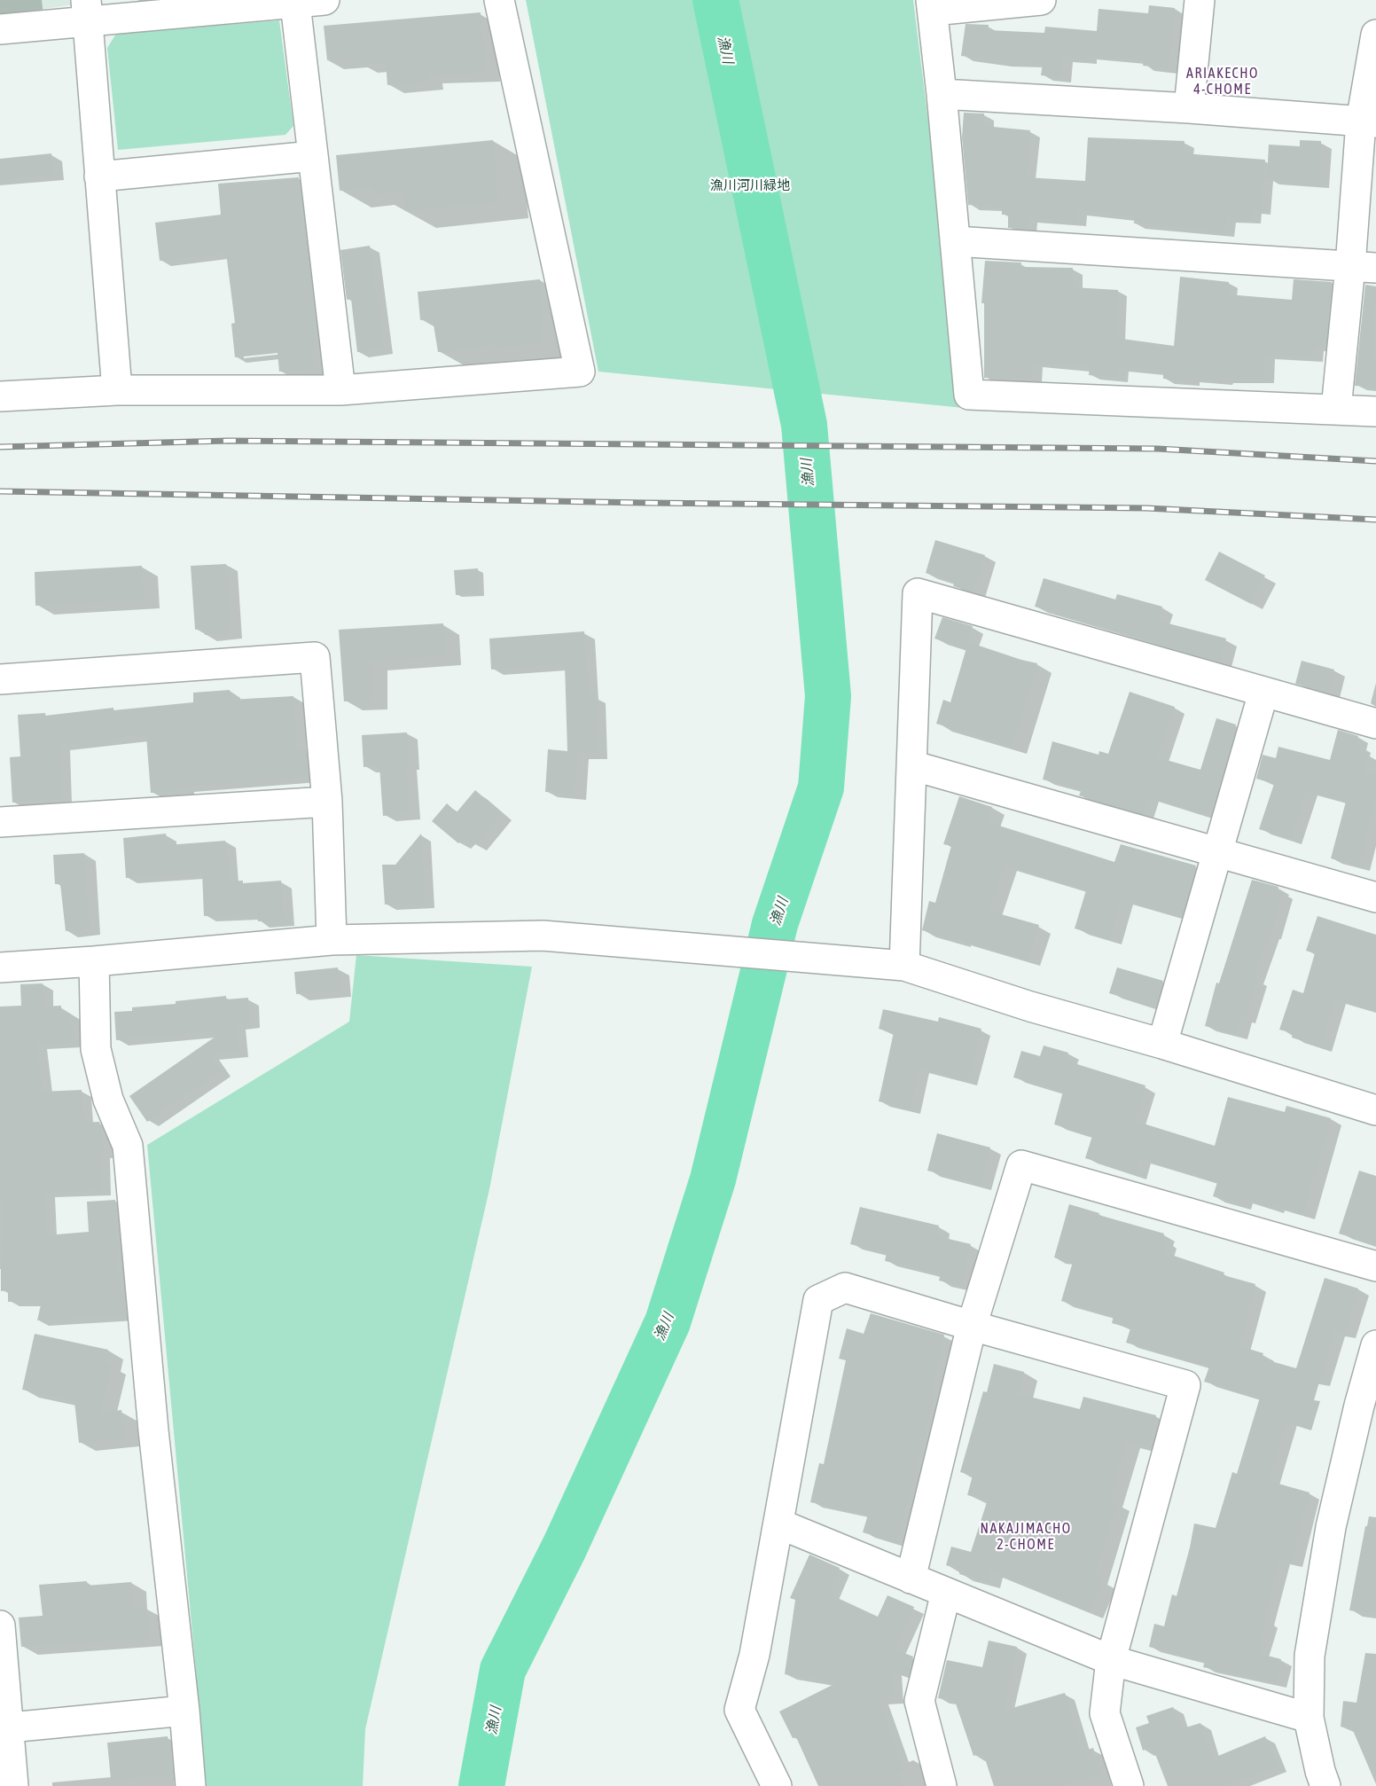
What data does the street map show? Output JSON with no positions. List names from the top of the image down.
{
  "districts": ["ARIAKECHO 4-CHOME", "NAKAJIMACHO 2-CHOME"],
  "water": ["漁川"],
  "parks": ["漁川河川緑地"]
}
